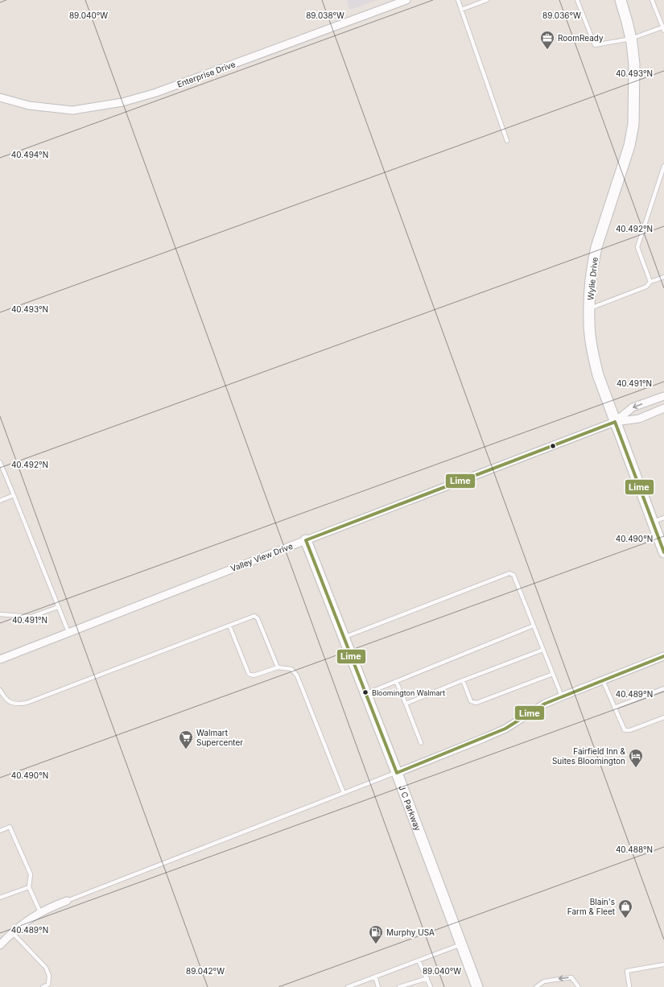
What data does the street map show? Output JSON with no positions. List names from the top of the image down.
{
  "streets": {
    "main road": ["Wylie Drive", "J C Parkway"],
    "street": ["Enterprise Drive", "Valley View Drive"]
  },
  "crossings": [
    ["Wylie Drive", "Valley View Drive"],
    ["Valley View Drive", "J C Parkway"]
  ],
  "places": {
    "office": ["RoomReady"],
    "other": ["Bloomington Walmart"],
    "supermarket": ["Walmart Supercenter"],
    "hotel": ["Fairfield Inn & Suites Bloomington"],
    "shop": ["Blain's Farm & Fleet"],
    "fuel station": ["Murphy USA"]
  },
  "lines": ["transit line Lime"],
  "coordinates": [
    "89.040°W",
    "89.038°W",
    "89.036°W",
    "40.493°N",
    "40.494°N",
    "40.492°N",
    "40.491°N",
    "40.490°N",
    "40.489°N",
    "40.488°N",
    "89.042°W"
  ]
}
